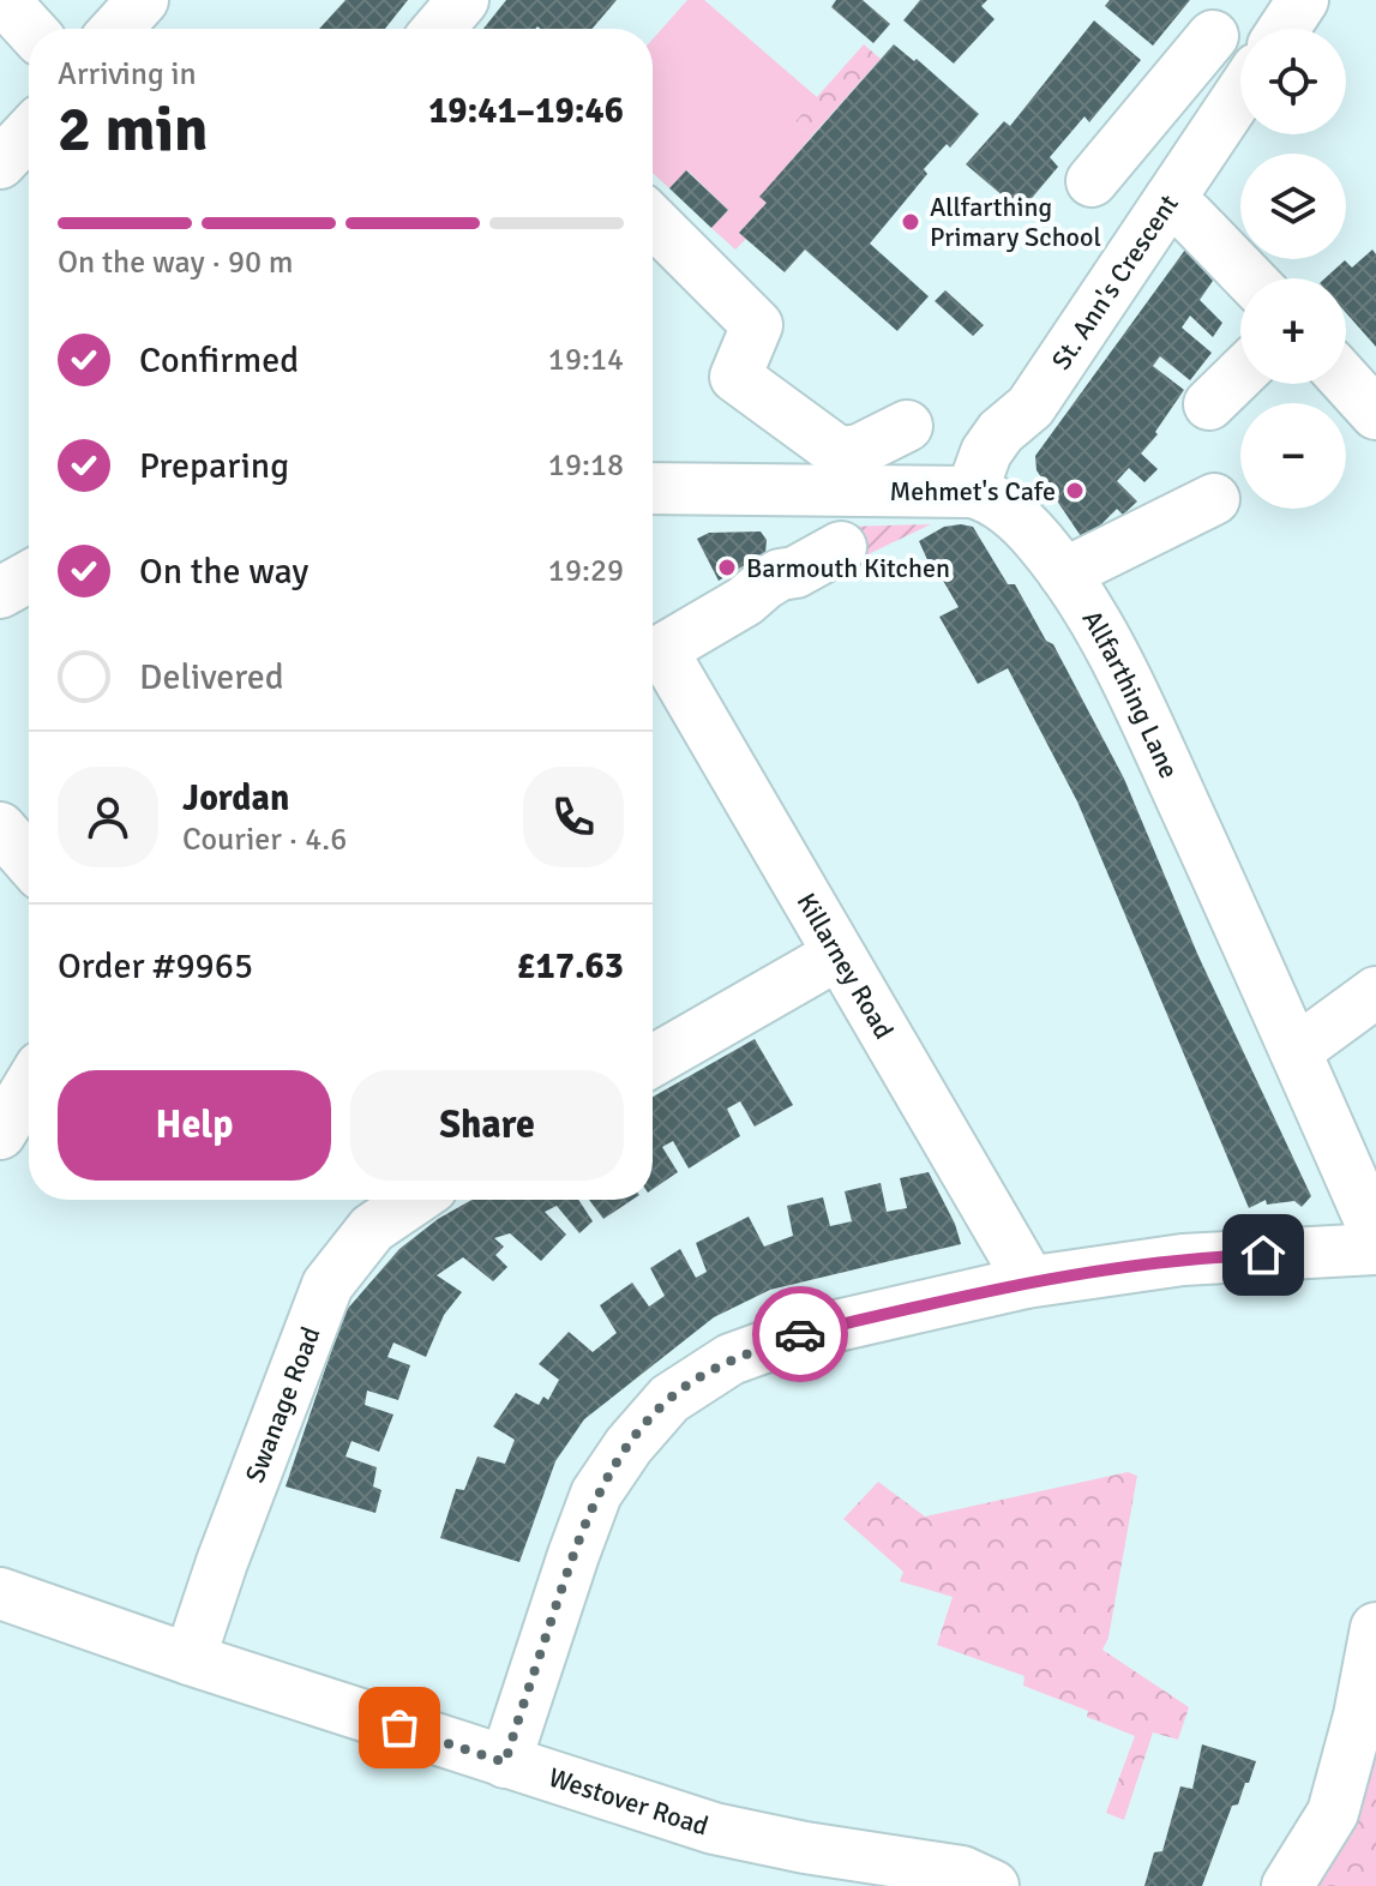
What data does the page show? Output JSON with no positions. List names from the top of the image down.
{
  "streets": {
    "street": [
      "St. Ann's Crescent",
      "Allfarthing Lane",
      "Killarney Road",
      "Swanage Road",
      "Westover Road"
    ]
  },
  "crossings": [
    ["St. Ann's Crescent", "Allfarthing Lane"],
    ["Swanage Road", "Westover Road"]
  ],
  "places": ["Allfarthing Primary School", "Mehmet's Cafe", "Barmouth Kitchen"],
  "page": {
    "map_buttons": ["+", "−"],
    "heading": ["2 min", "Arriving in", "19:41–19:46"],
    "panel": [
      "Jordan",
      "Courier · 4.6",
      "Order #9965",
      "£17.63"
    ],
    "bar": "On the way · 90 m",
    "list": [
      ["Confirmed", "19:14"],
      ["Preparing", "19:18"],
      ["On the way", "19:29"],
      "Delivered"
    ],
    "buttons": ["Help", "Share"]
  }
}
